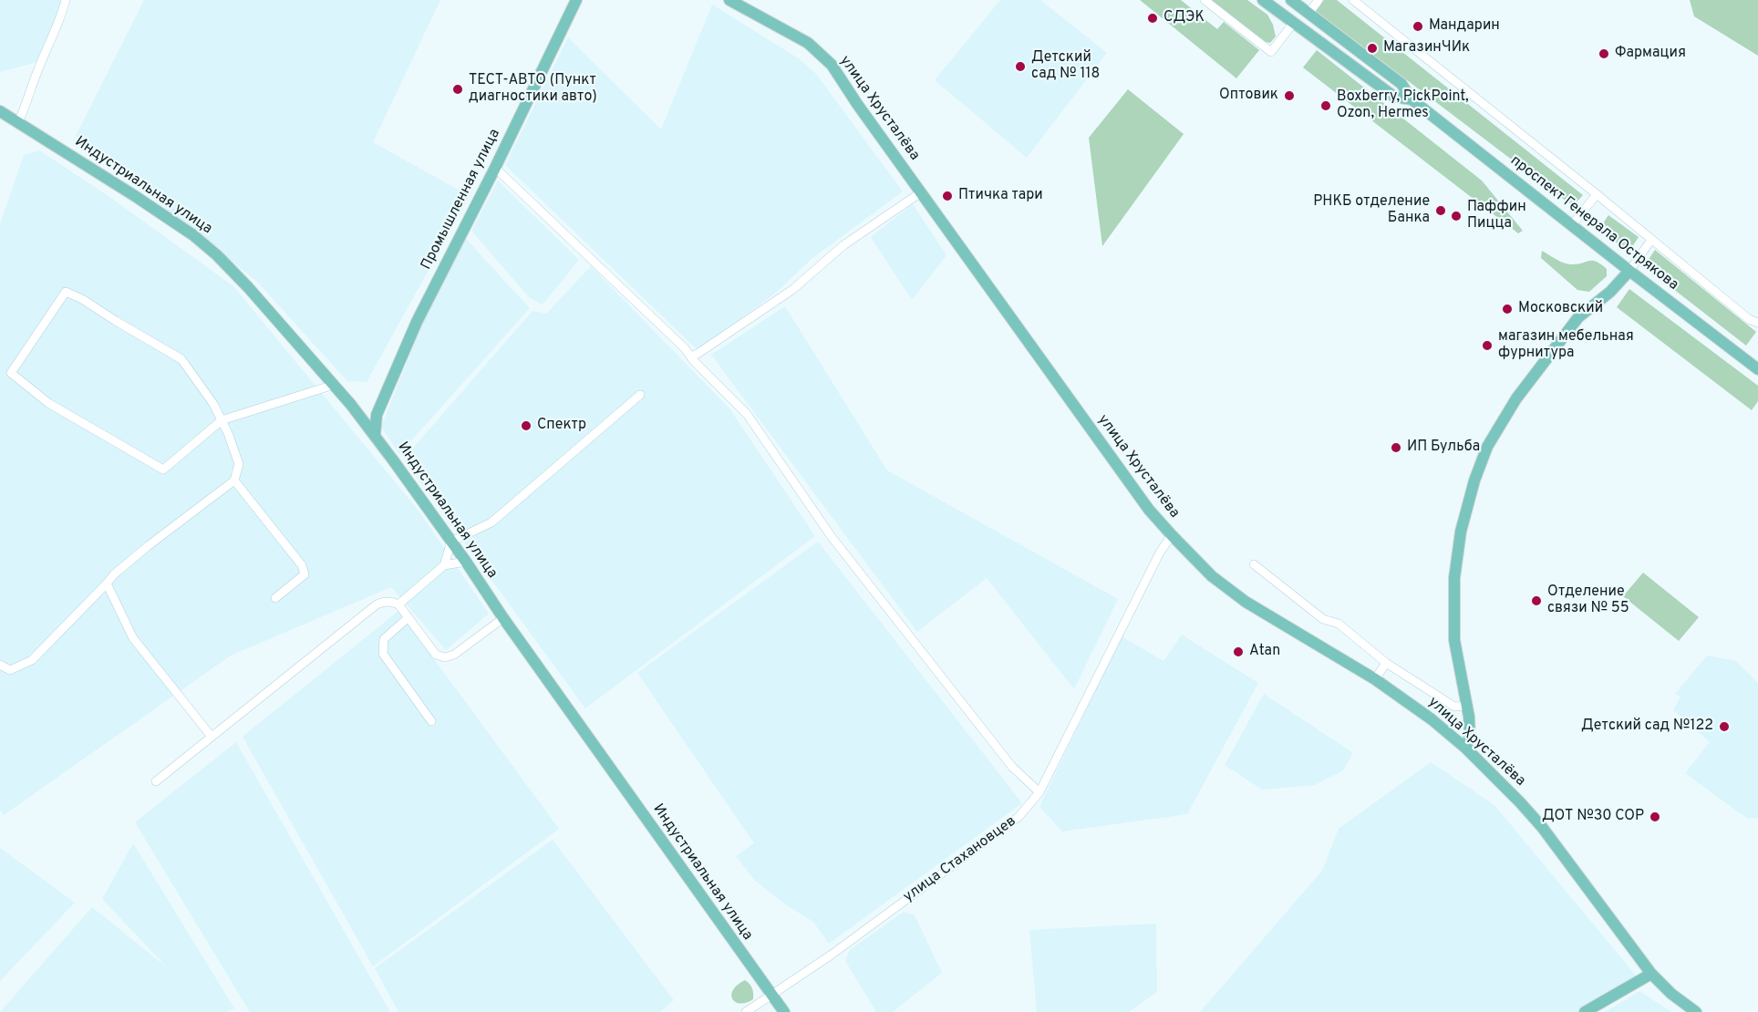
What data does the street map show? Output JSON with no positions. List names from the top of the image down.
{
  "streets": {
    "main road": [
      "улица Хрусталёва",
      "Индустриальная улица",
      "Промышленная улица",
      "проспект Генерала Острякова"
    ],
    "street": ["улица Стахановцев"]
  },
  "crossings": [
    ["улица Хрусталёва", "улица Стахановцев"],
    ["Индустриальная улица", "Промышленная улица"],
    ["Индустриальная улица", "улица Стахановцев"]
  ],
  "places": [
    "СДЭК",
    "Мандарин",
    "МагазинЧИк",
    "Фармация",
    "Детский сад № 118",
    "ТЕСТ-АВТО (Пункт диагностики авто)",
    "Оптовик",
    "Boxberry, PickPoint, Ozon, Hermes",
    "Птичка тари",
    "РНКБ отделение Банка",
    "Паффин Пицца",
    "Московский",
    "магазин мебельная фурнитура",
    "Спектр",
    "ИП Бульба",
    "Отделение связи № 55",
    "Atan",
    "Детский сад №122",
    "ДОТ №30 СОР"
  ]
}
